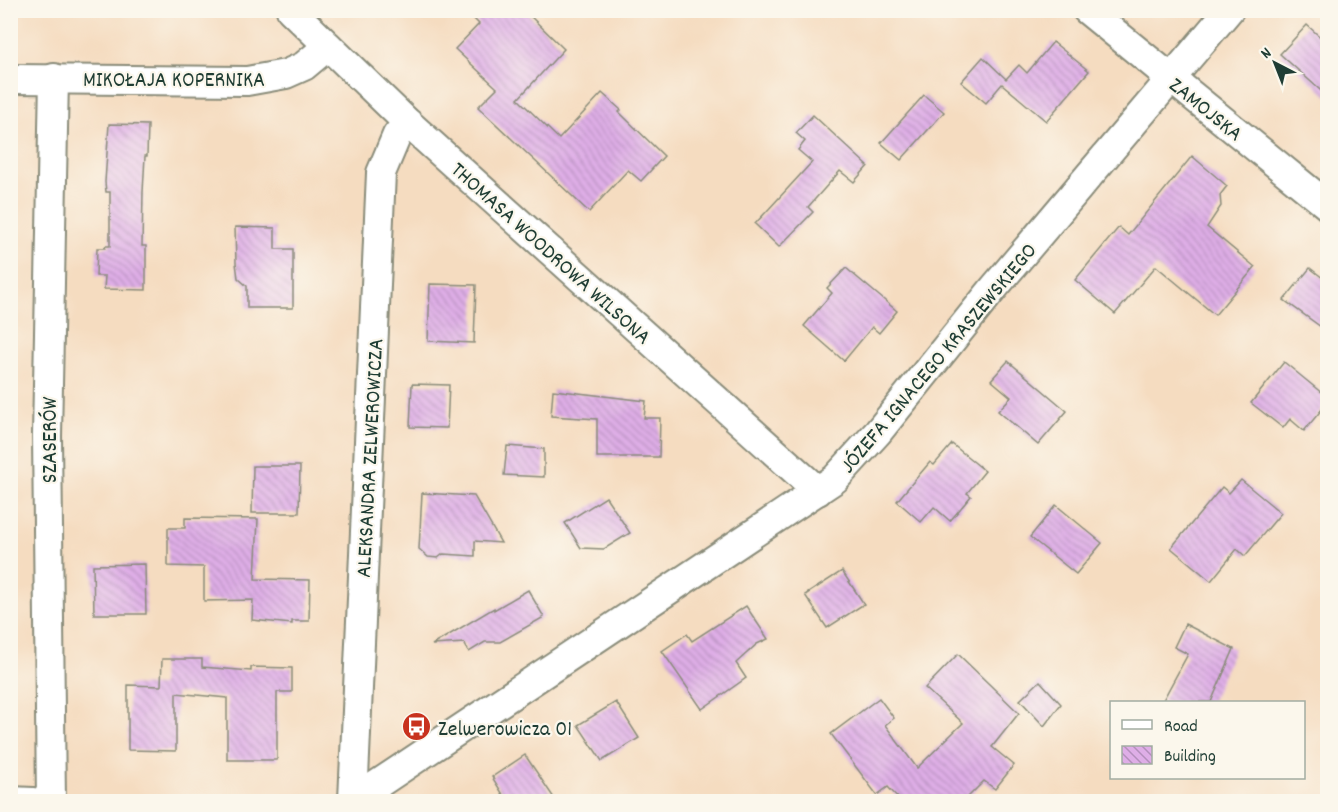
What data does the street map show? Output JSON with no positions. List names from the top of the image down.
{
  "streets": {
    "street": [
      "MIKOŁAJA KOPERNIKA",
      "ZAMOJSKA",
      "THOMASA WOODROWA WILSONA",
      "JÓZEFA IGNACEGO KRASZEWSKIEGO",
      "SZASERÓW",
      "ALEKSANDRA ZELWEROWICZA"
    ]
  },
  "crossings": [
    ["MIKOŁAJA KOPERNIKA", "THOMASA WOODROWA WILSONA"],
    ["MIKOŁAJA KOPERNIKA", "SZASERÓW"],
    ["ZAMOJSKA", "JÓZEFA IGNACEGO KRASZEWSKIEGO"],
    ["THOMASA WOODROWA WILSONA", "JÓZEFA IGNACEGO KRASZEWSKIEGO"],
    ["THOMASA WOODROWA WILSONA", "ALEKSANDRA ZELWEROWICZA"],
    ["JÓZEFA IGNACEGO KRASZEWSKIEGO", "ALEKSANDRA ZELWEROWICZA"]
  ],
  "places": {
    "bus stop": ["Zelwerowicza 01"]
  },
  "legend": ["Road", "Building"],
  "north": "top left"
}
